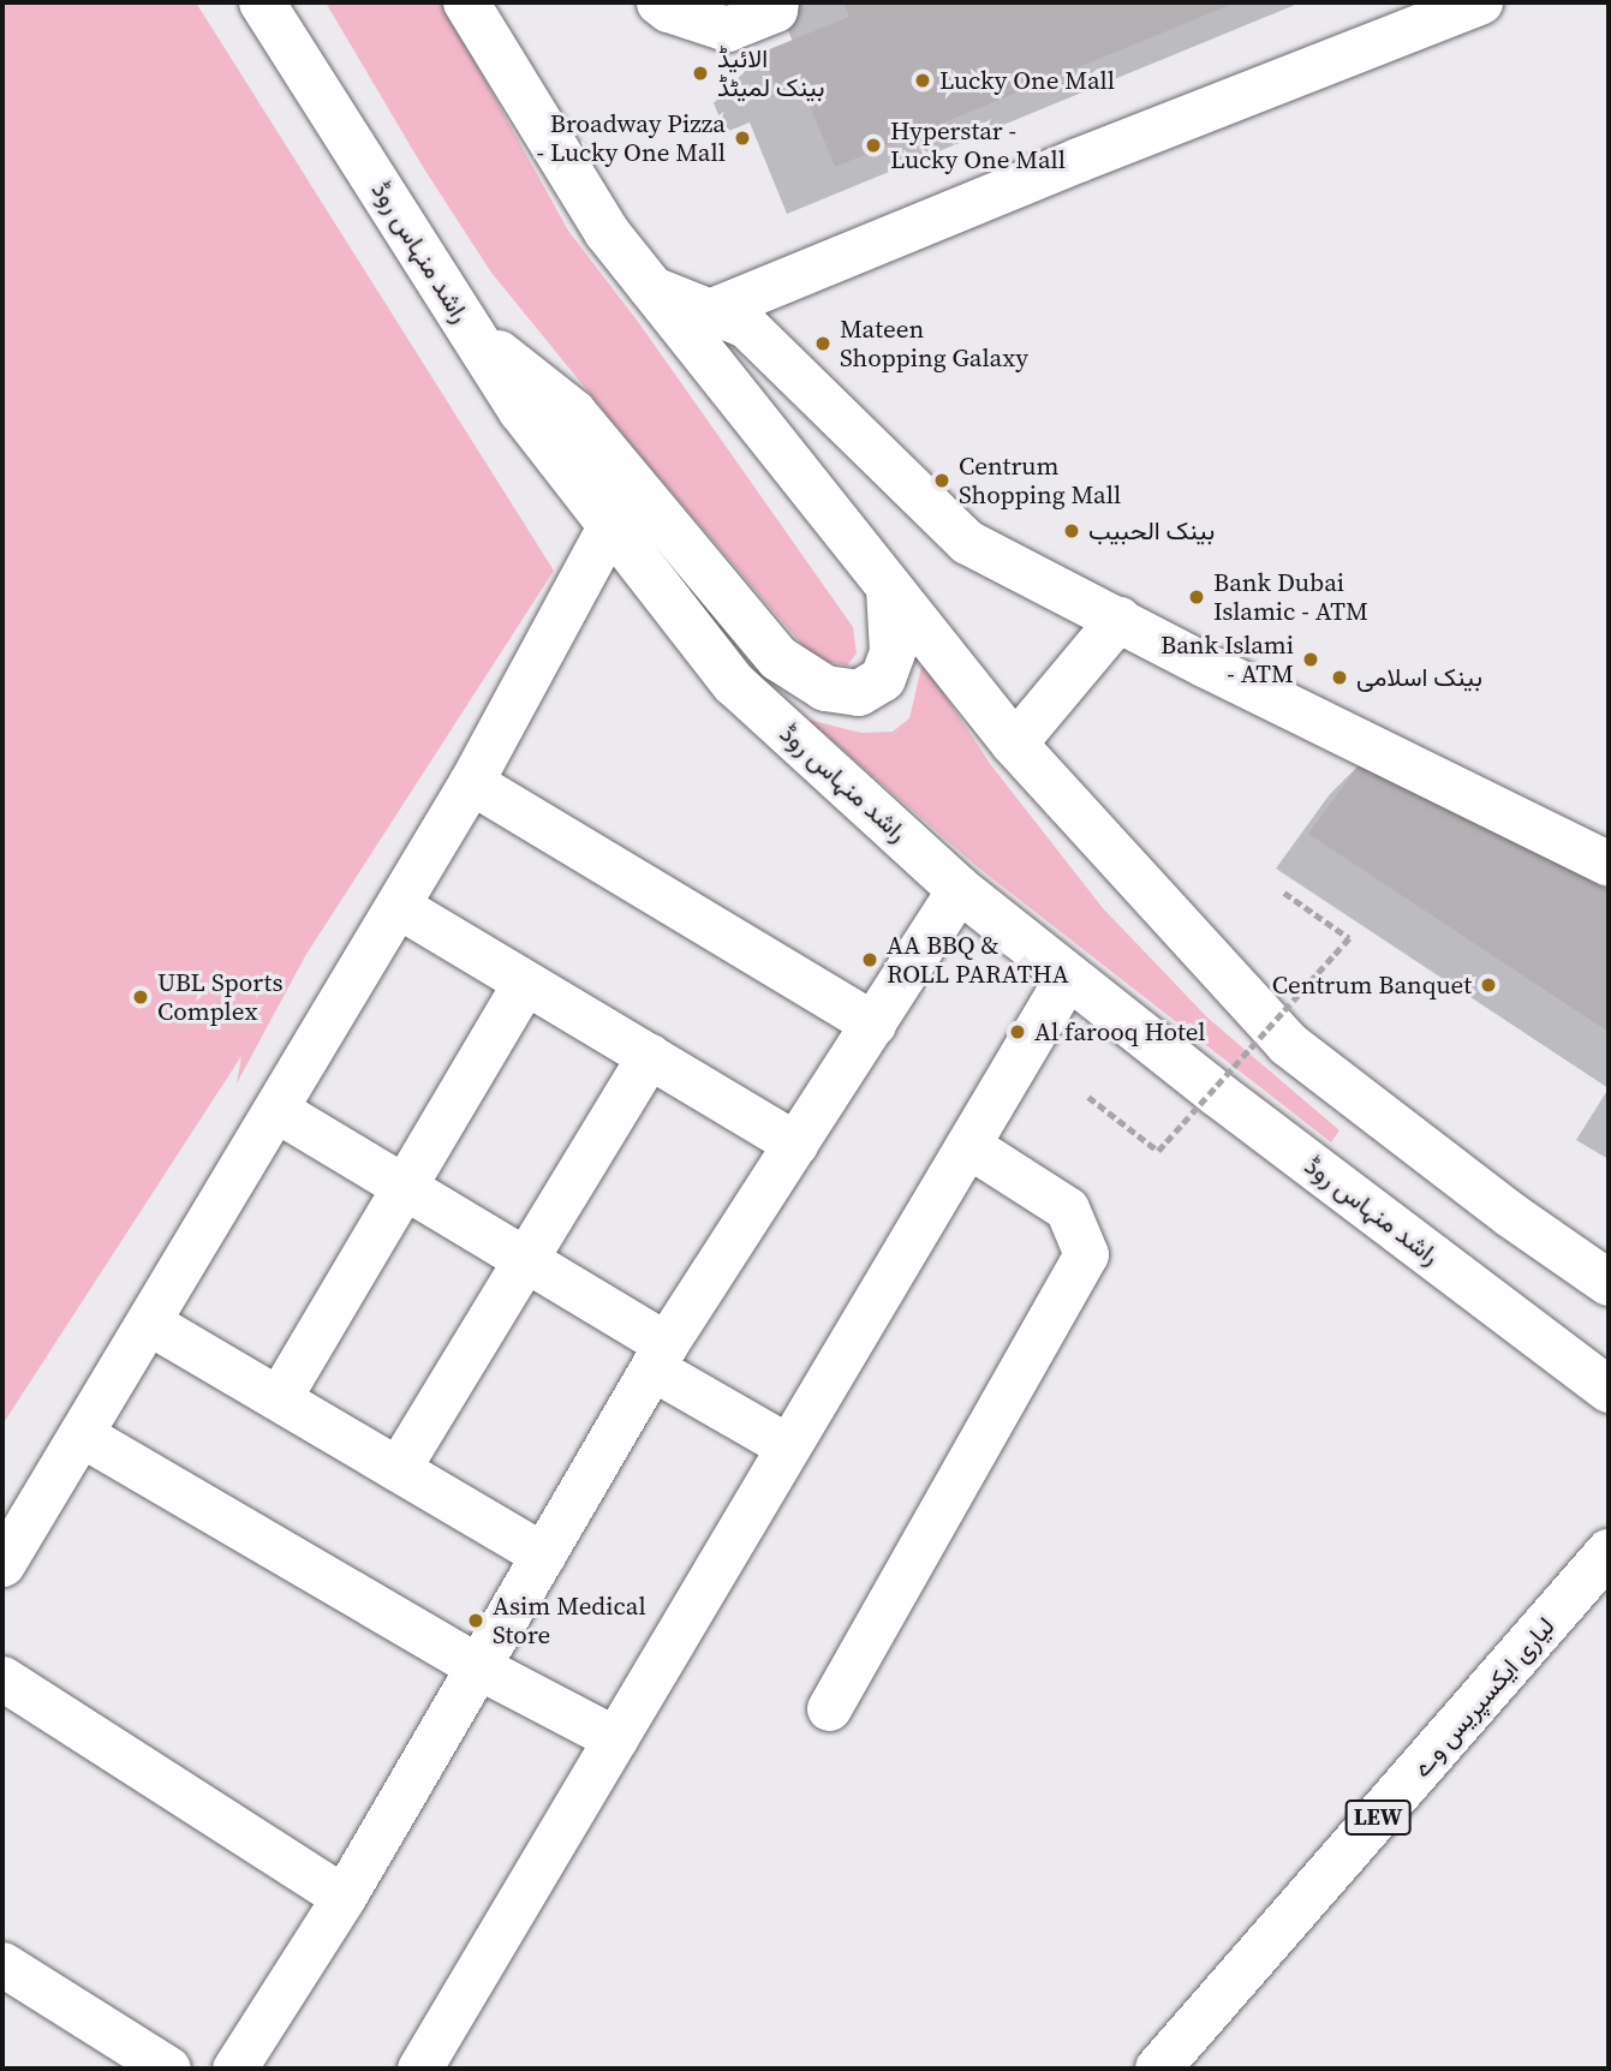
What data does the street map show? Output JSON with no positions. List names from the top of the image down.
{
  "streets": {
    "main road": ["راشد منہاس روڈ", "لیاری ایکسپریس وے", "LEW"]
  },
  "places": [
    "الائیڈ بینک لمیٹڈ",
    "Lucky One Mall",
    "Broadway Pizza - Lucky One Mall",
    "Hyperstar - Lucky One Mall",
    "Mateen Shopping Galaxy",
    "Centrum Shopping Mall",
    "بينک الحبيب",
    "Bank Dubai Islamic - ATM",
    "Bank Islami - ATM",
    "بینک اسلامی",
    "AA BBQ & ROLL PARATHA",
    "Centrum Banquet",
    "UBL Sports Complex",
    "Al farooq Hotel",
    "Asim Medical Store"
  ]
}
